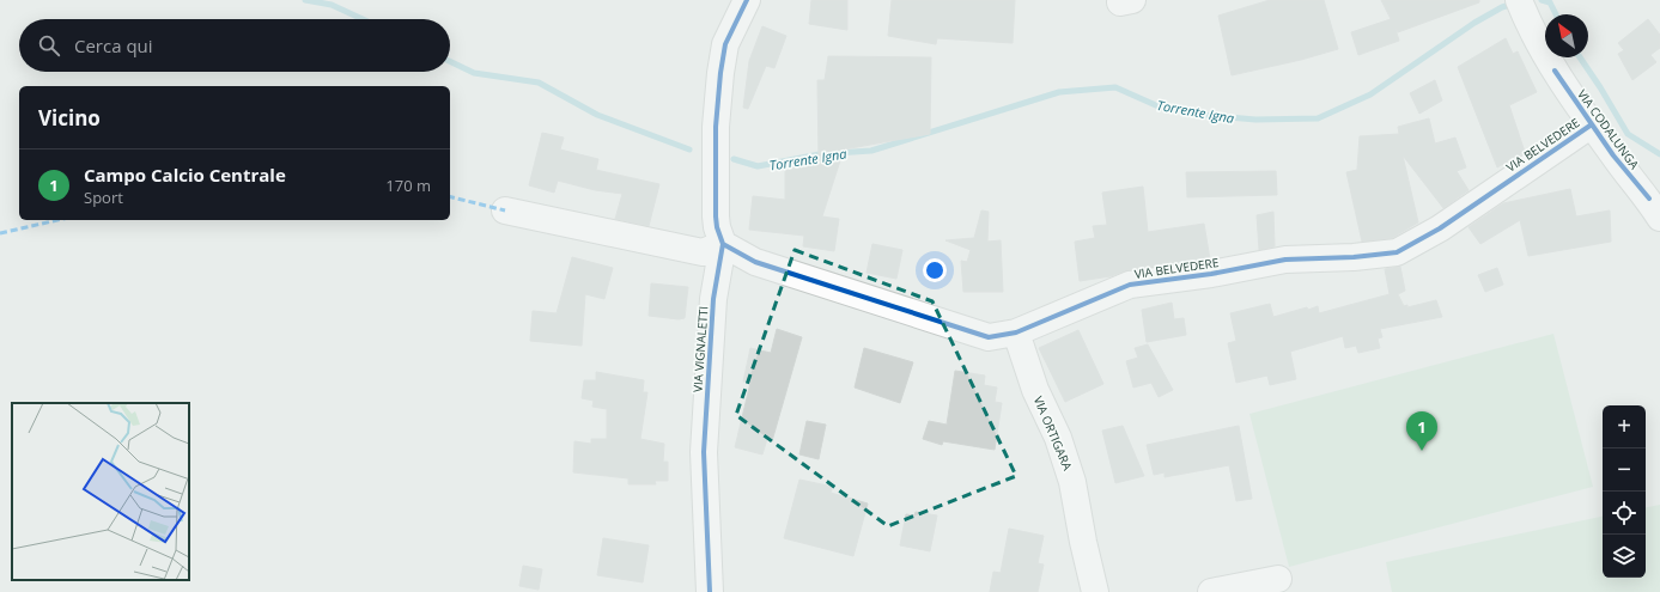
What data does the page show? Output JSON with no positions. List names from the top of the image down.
{
  "streets": {
    "street": [
      "VIA CODALUNGA",
      "VIA BELVEDERE",
      "VIA VIGNALETTI",
      "VIA ORTIGARA"
    ]
  },
  "crossings": [
    ["VIA CODALUNGA", "VIA BELVEDERE"],
    ["VIA BELVEDERE", "VIA VIGNALETTI"],
    ["VIA BELVEDERE", "VIA ORTIGARA"]
  ],
  "water": ["Torrente Igna"],
  "north": "top left",
  "page": {
    "search": "Cerca qui",
    "heading": "Vicino",
    "list": [
      {
        "mark": "1",
        "name": "Campo Calcio Centrale",
        "note": "Sport",
        "value": "170 m"
      }
    ],
    "map_buttons": ["+", "−"],
    "pins": "1"
  }
}
